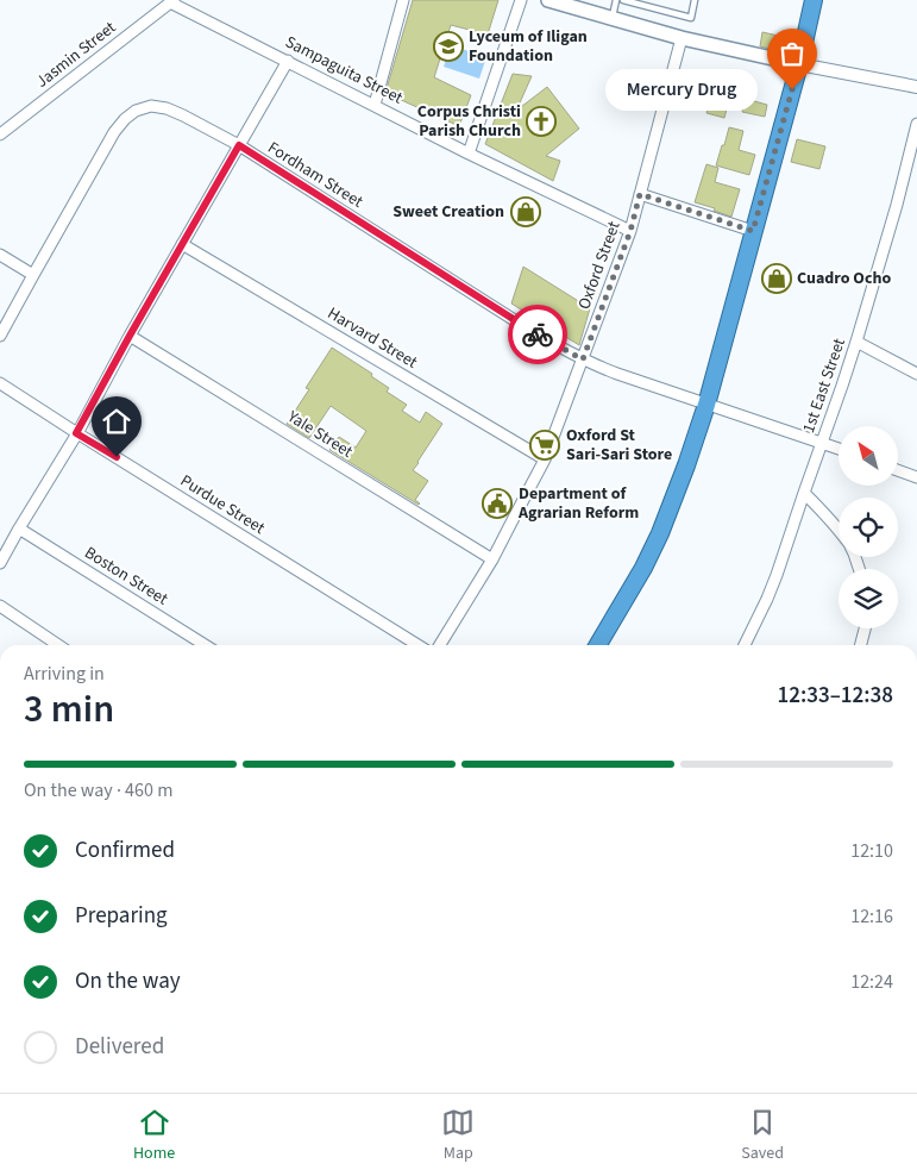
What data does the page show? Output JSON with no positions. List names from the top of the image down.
{
  "streets": {
    "street": [
      "Jasmin Street",
      "Sampaguita Street",
      "Fordham Street",
      "Oxford Street",
      "Harvard Street",
      "1st East Street",
      "Yale Street",
      "Purdue Street",
      "Boston Street"
    ]
  },
  "crossings": [
    ["Jasmin Street", "Sampaguita Street"],
    ["Sampaguita Street", "Oxford Street"],
    ["Fordham Street", "Oxford Street"],
    ["Fordham Street", "1st East Street"],
    ["Oxford Street", "Harvard Street"],
    ["Oxford Street", "Yale Street"]
  ],
  "places": {
    "school or university": ["Lyceum of Iligan Foundation"],
    "other": ["Mercury Drug"],
    "church": ["Corpus Christi Parish Church"],
    "shop": ["Sweet Creation", "Cuadro Ocho"],
    "supermarket": ["Oxford St Sari-Sari Store"],
    "public building": ["Department of Agrarian Reform"]
  },
  "north": "top left",
  "page": {
    "bubble": "Mercury Drug",
    "heading": ["3 min", "Arriving in", "12:33–12:38"],
    "bar": "On the way · 460 m",
    "list": [
      ["Confirmed", "12:10"],
      ["Preparing", "12:16"],
      ["On the way", "12:24"],
      "Delivered"
    ],
    "tabs": ["Home", "Map", "Saved"]
  }
}
